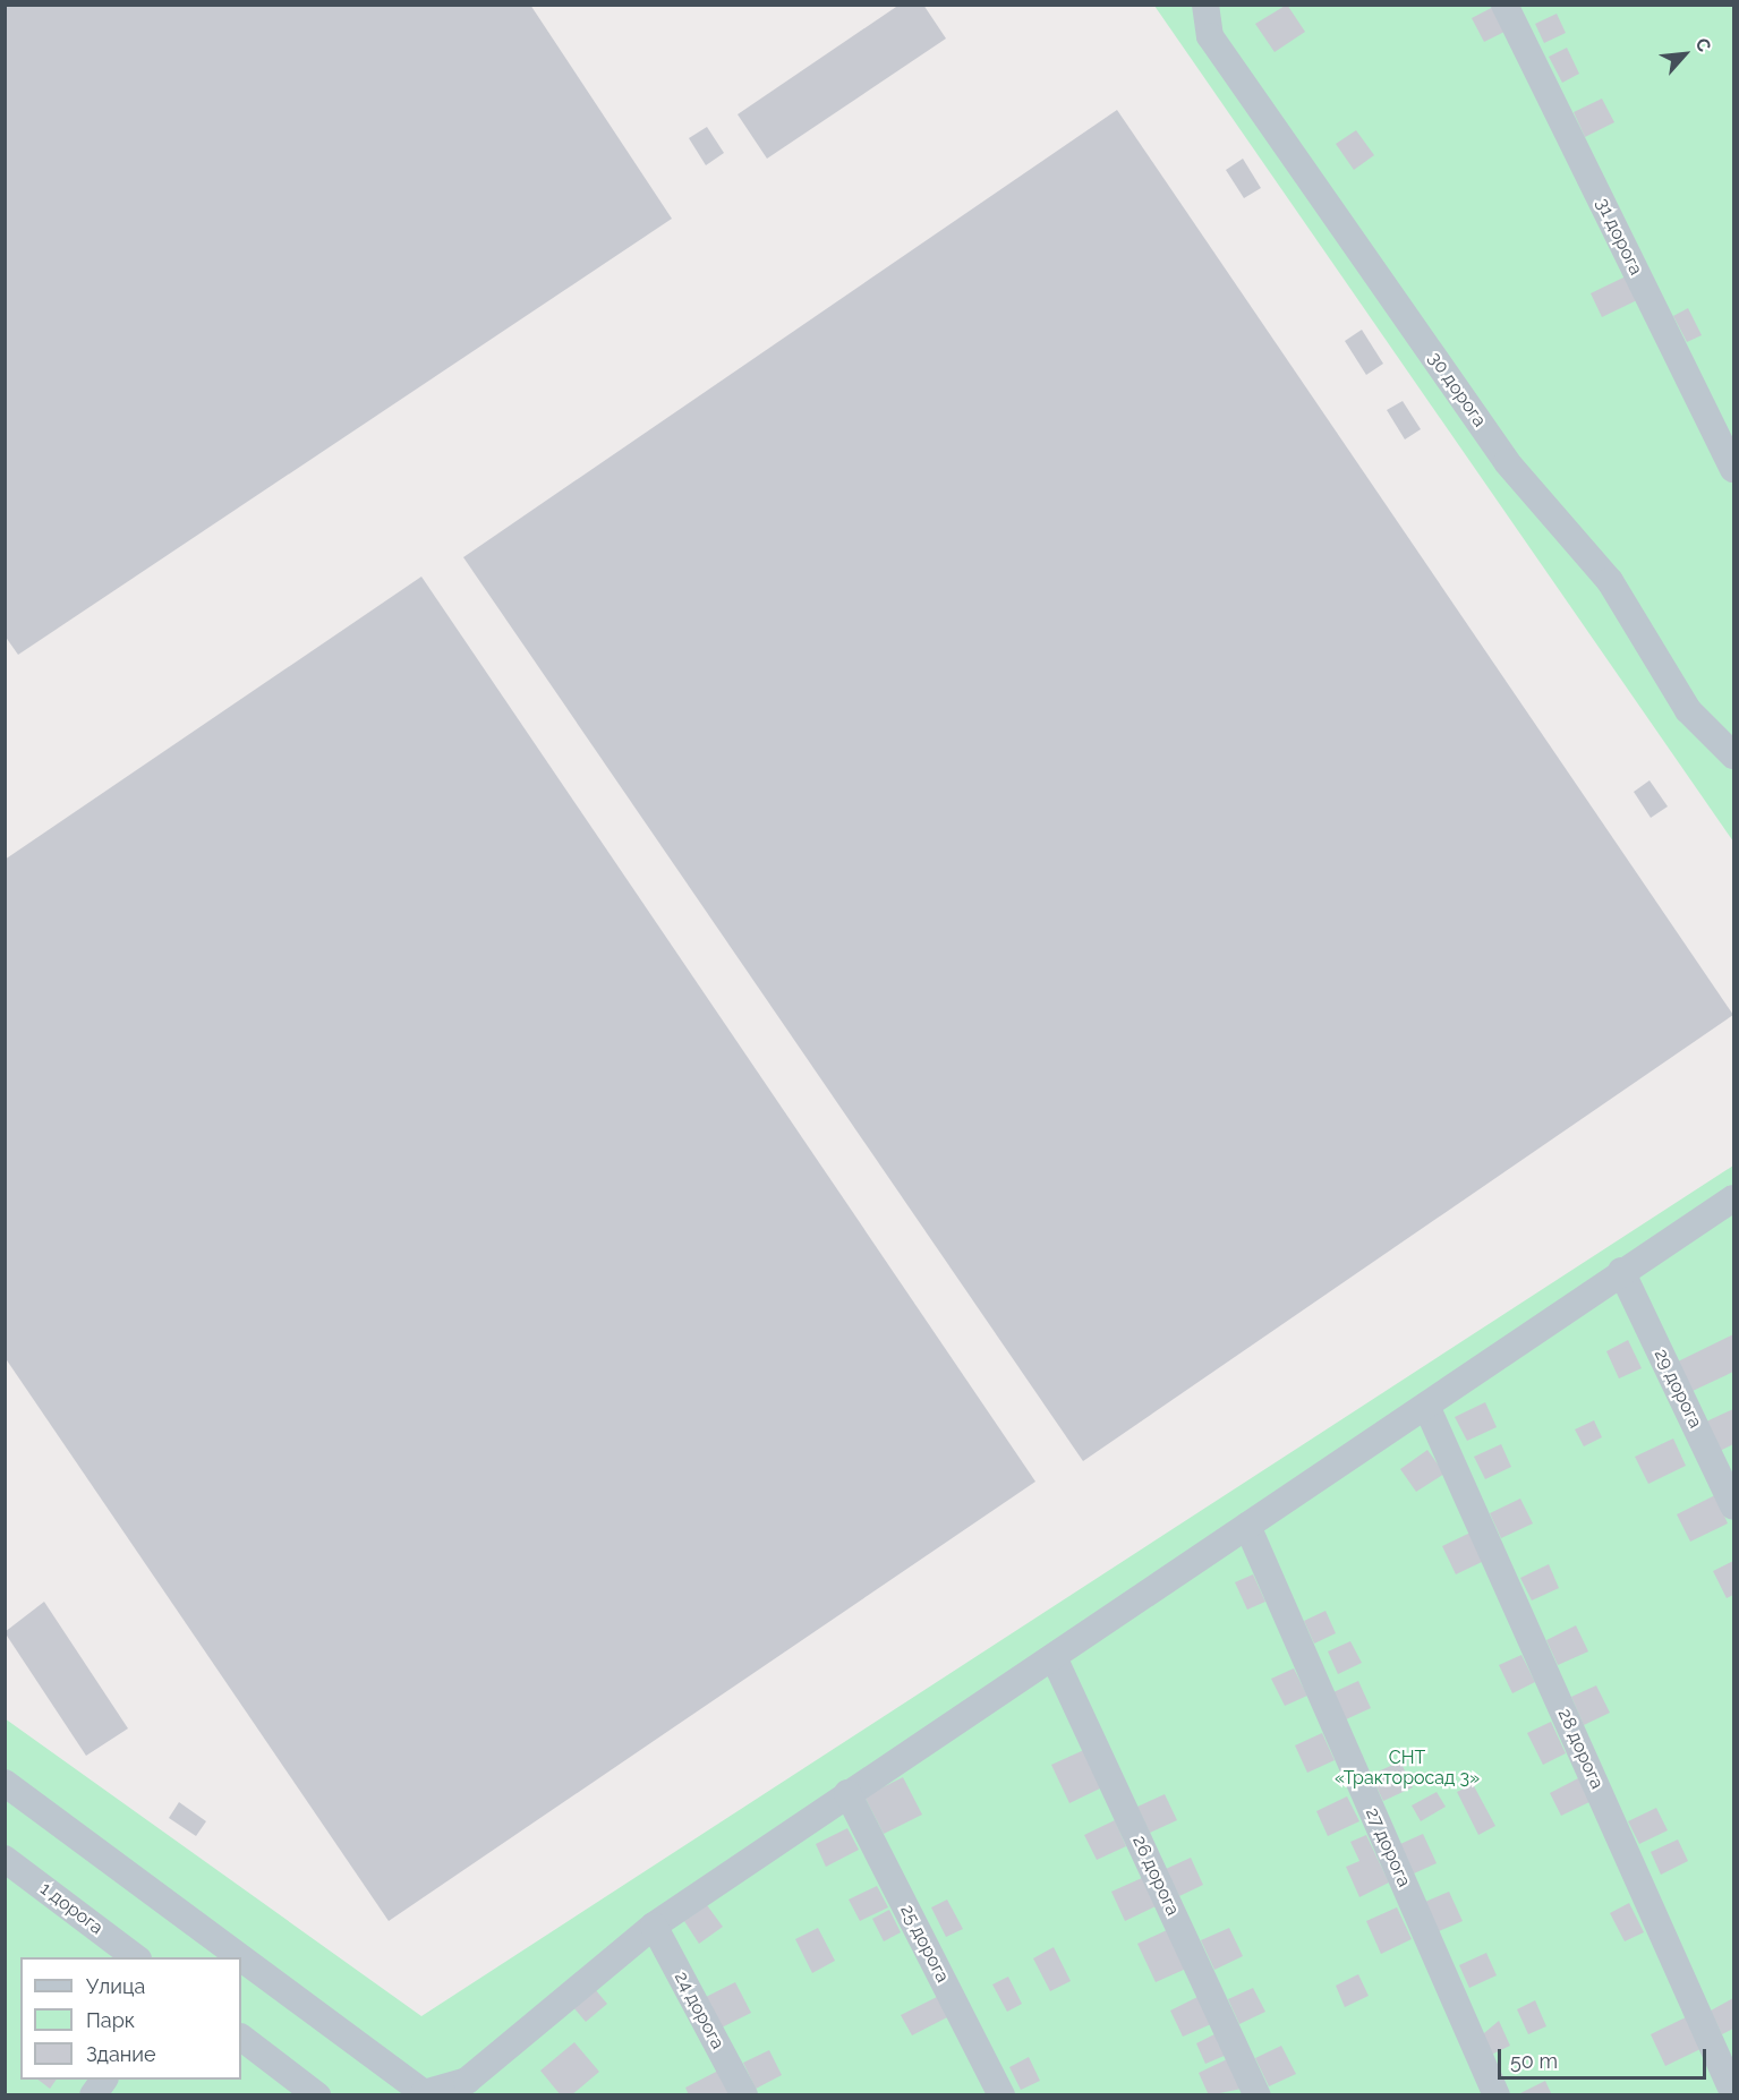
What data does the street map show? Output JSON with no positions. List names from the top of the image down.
{
  "streets": {
    "street": [
      "31 дорога",
      "30 дорога",
      "29 дорога",
      "28 дорога",
      "27 дорога",
      "26 дорога",
      "1 дорога",
      "25 дорога",
      "24 дорога"
    ]
  },
  "parks": ["СНТ «Тракторосад 3»"],
  "legend": ["Улица", "Парк", "Здание"],
  "scale_bar": "50 m",
  "north": "top right"
}
